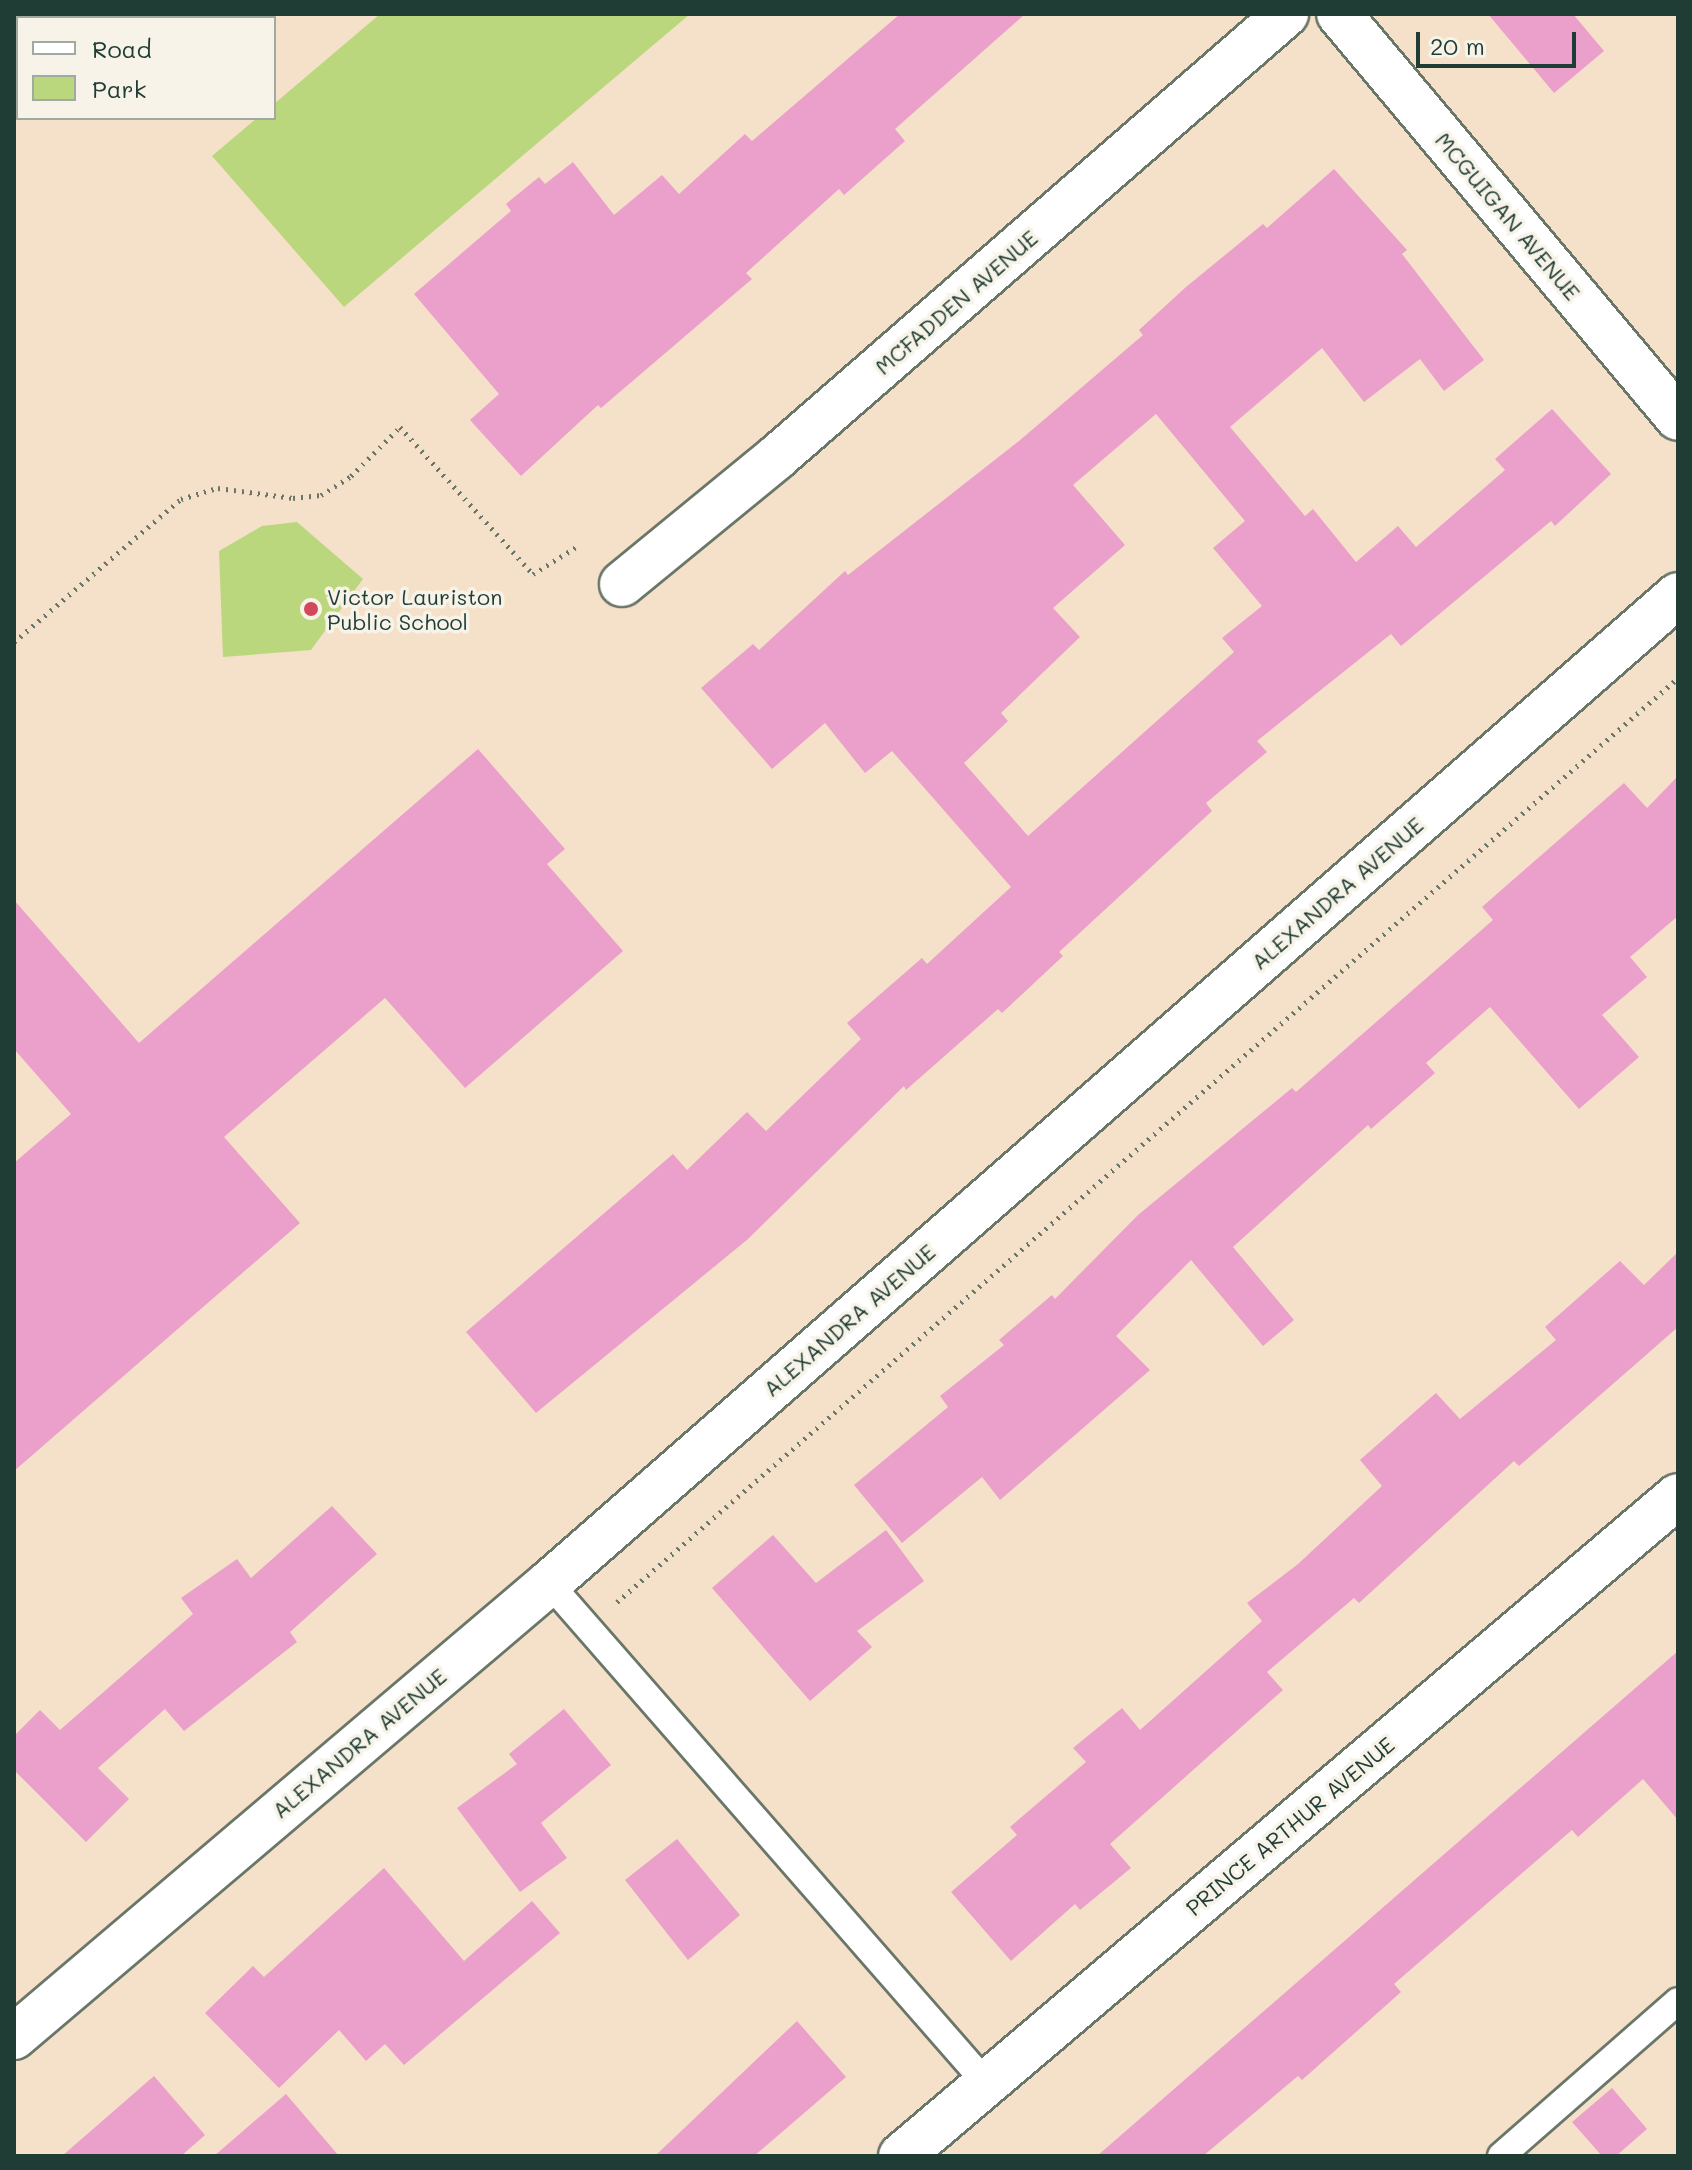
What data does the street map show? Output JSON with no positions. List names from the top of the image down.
{
  "streets": {
    "street": [
      "MCGUIGAN AVENUE",
      "MCFADDEN AVENUE",
      "ALEXANDRA AVENUE",
      "PRINCE ARTHUR AVENUE"
    ]
  },
  "places": ["Victor Lauriston Public School"],
  "legend": ["Road", "Park"],
  "scale_bar": "20 m"
}
